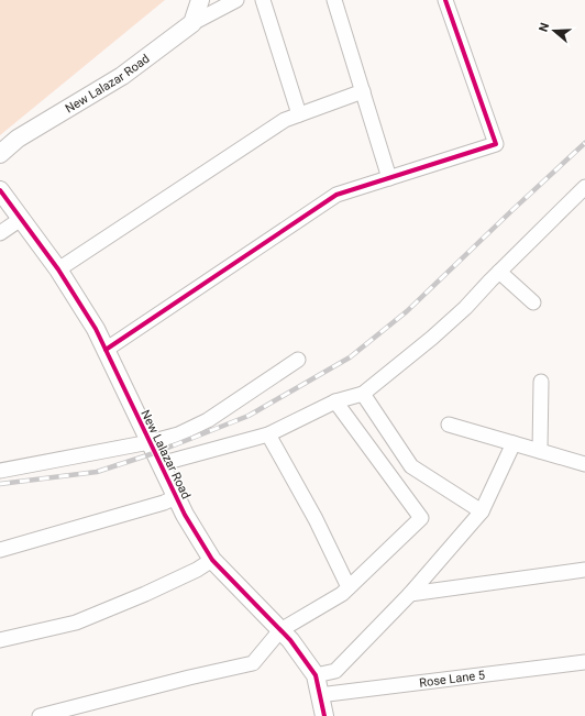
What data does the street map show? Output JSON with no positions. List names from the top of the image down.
{
  "streets": {
    "street": ["New Lalazar Road", "Rose Lane 5"]
  },
  "crossings": [
    ["New Lalazar Road", "Rose Lane 5"]
  ],
  "north": "left"
}
